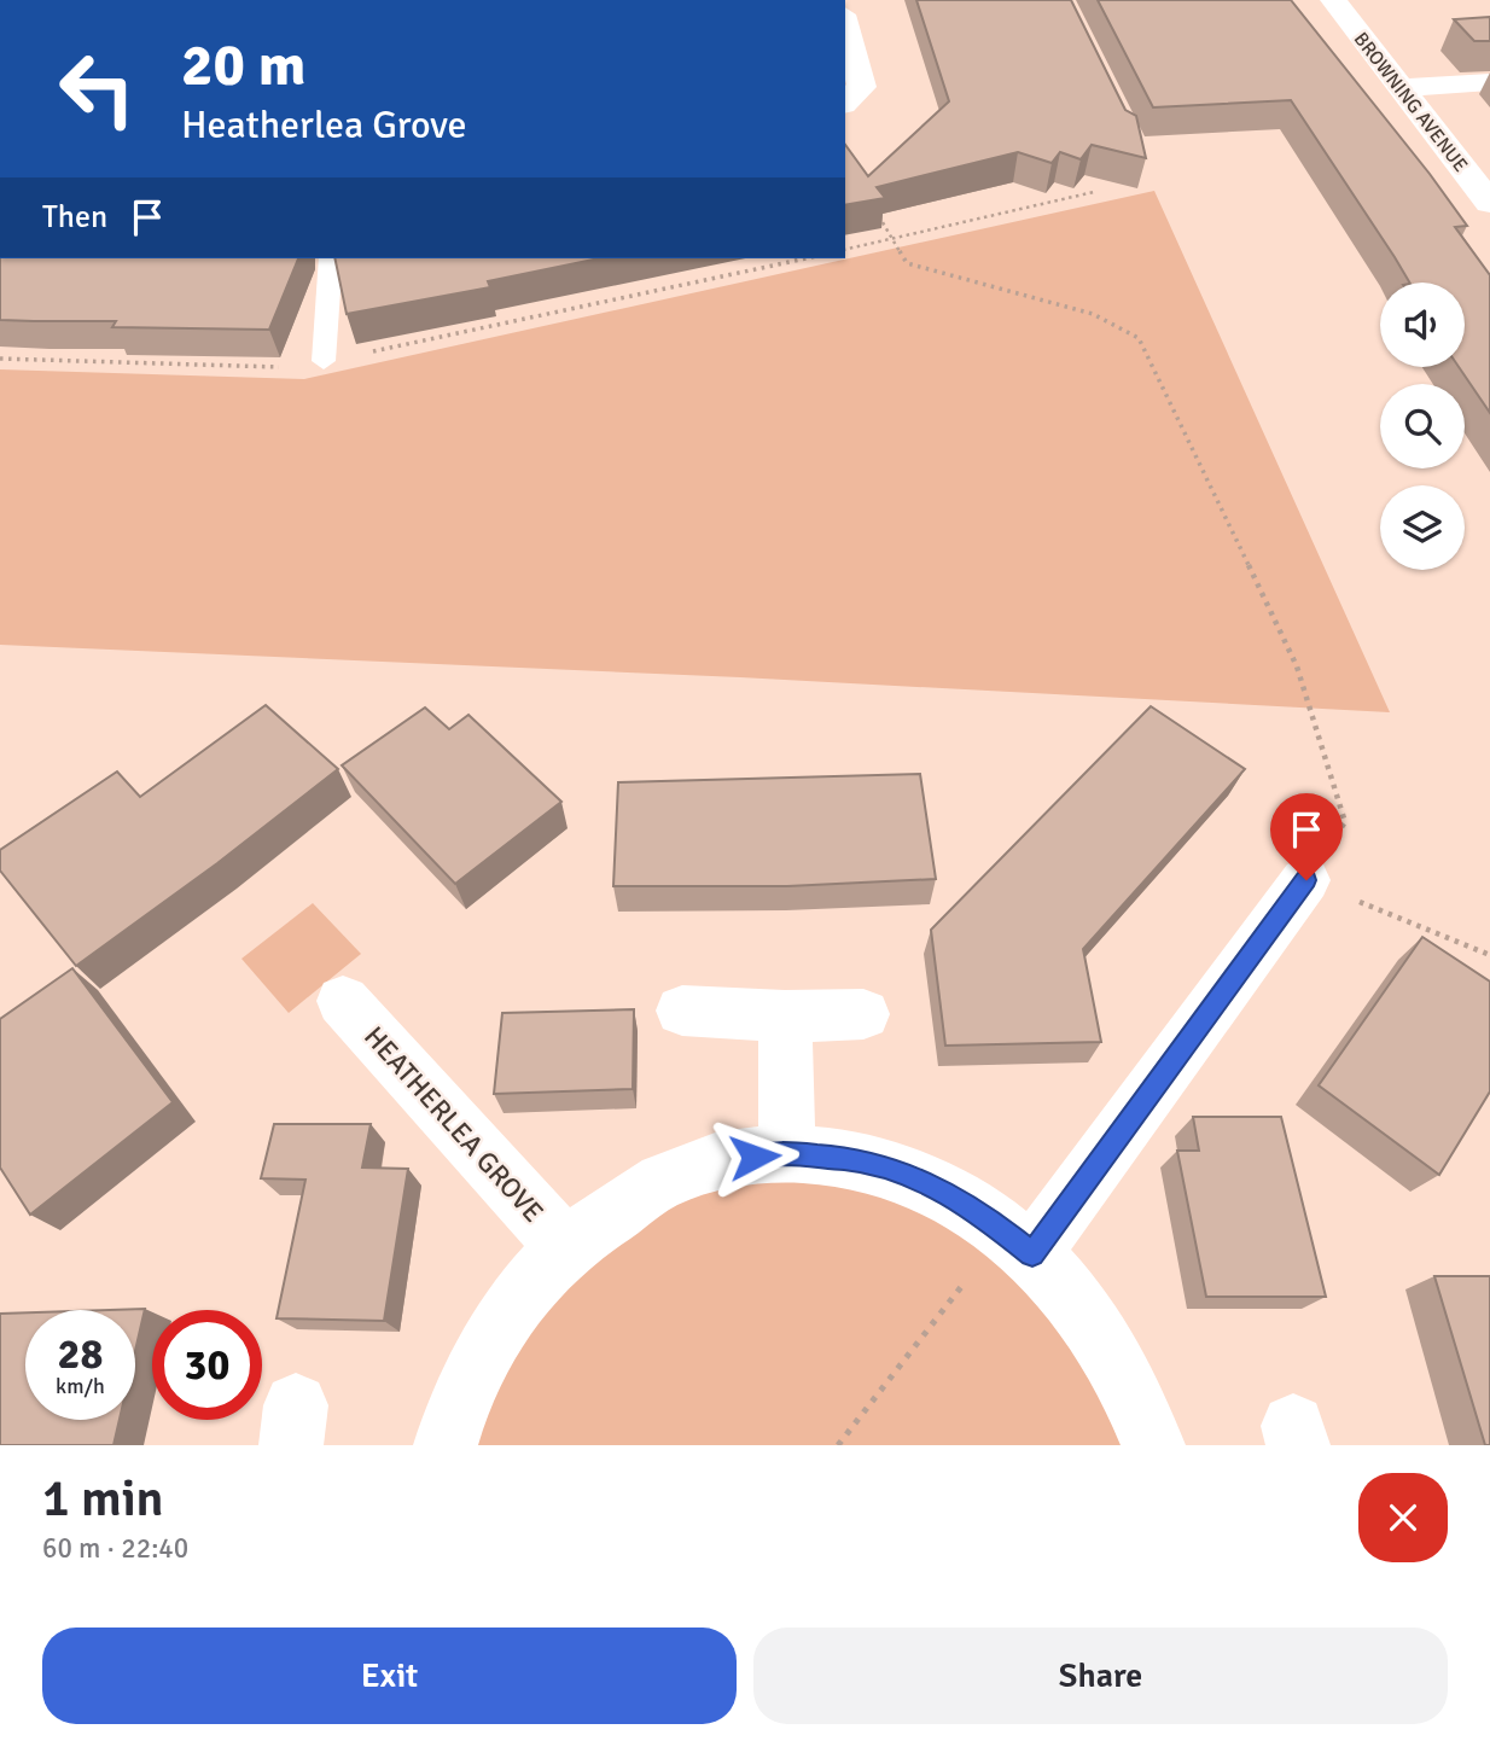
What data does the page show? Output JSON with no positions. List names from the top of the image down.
{
  "streets": {
    "street": ["BROWNING AVENUE", "HEATHERLEA GROVE"]
  },
  "page": {
    "turn": ["20 m", "Heatherlea Grove"],
    "then": "Then",
    "speed": "28 km/h",
    "limit": "30",
    "heading": ["1 min", "60 m · 22:40"],
    "buttons": ["Exit", "Share"]
  }
}
